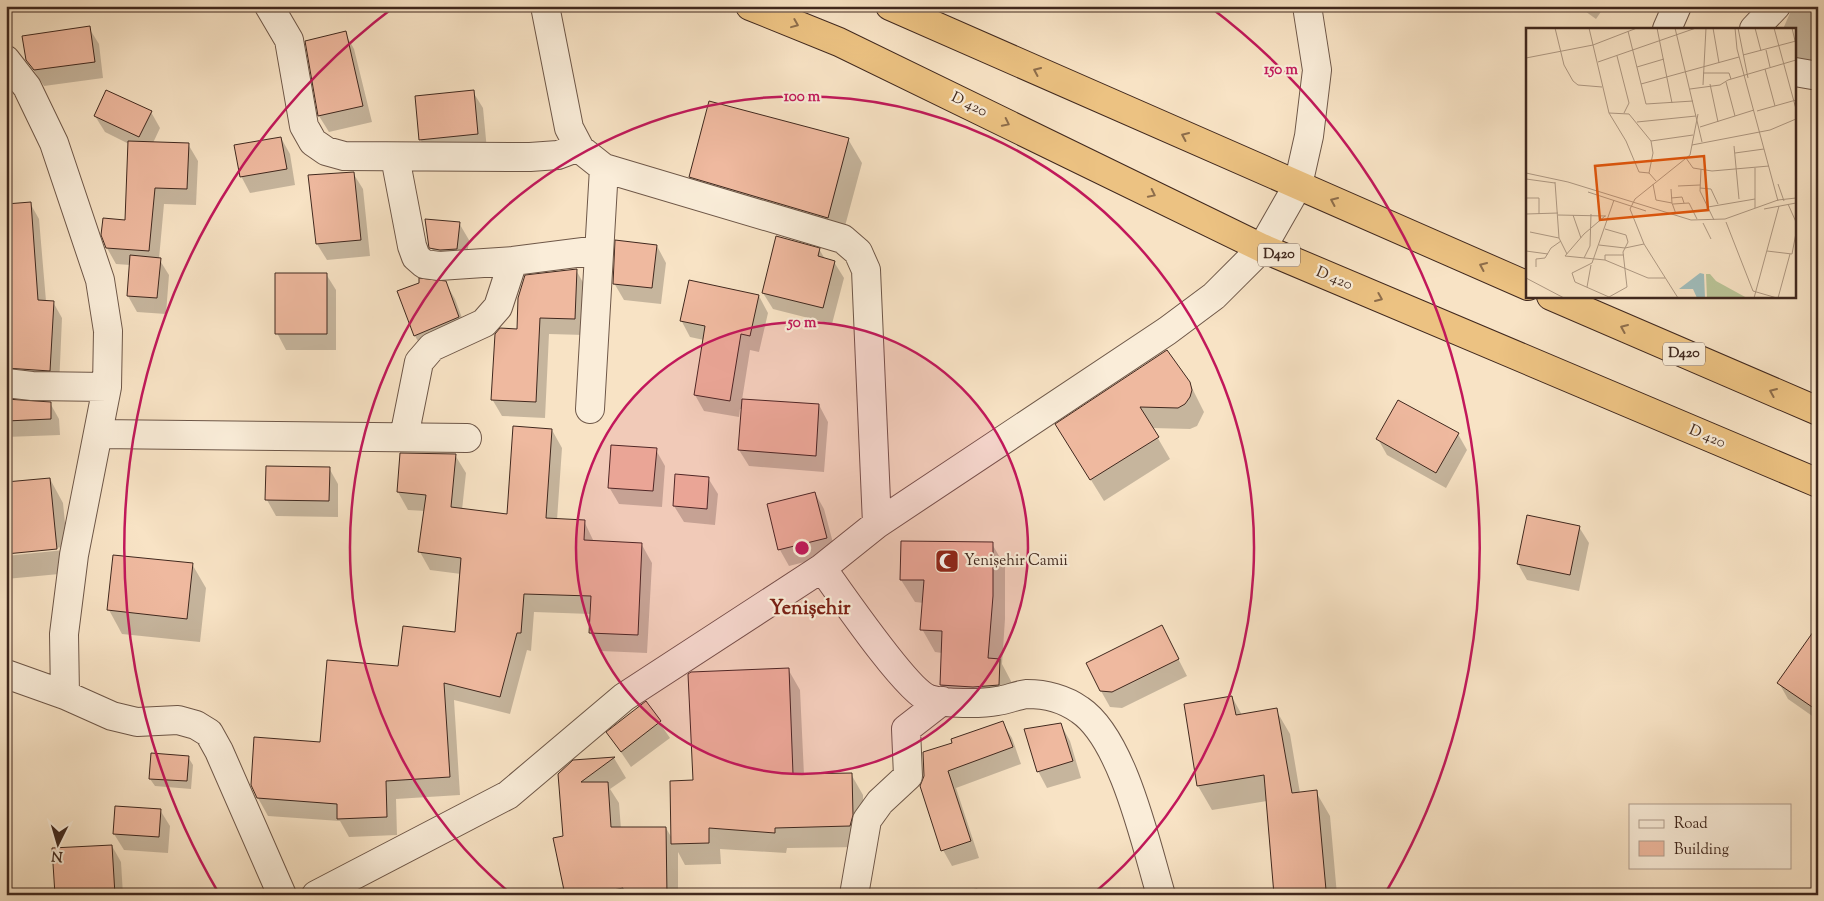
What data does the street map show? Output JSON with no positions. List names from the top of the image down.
{
  "streets": {
    "highway": ["D 420", "D420"]
  },
  "districts": ["Yenişehir"],
  "places": {
    "mosque": ["Yenişehir Camii"]
  },
  "legend": ["Road", "Building"],
  "north": "bottom",
  "rings": ["150 m", "100 m", "50 m"]
}
